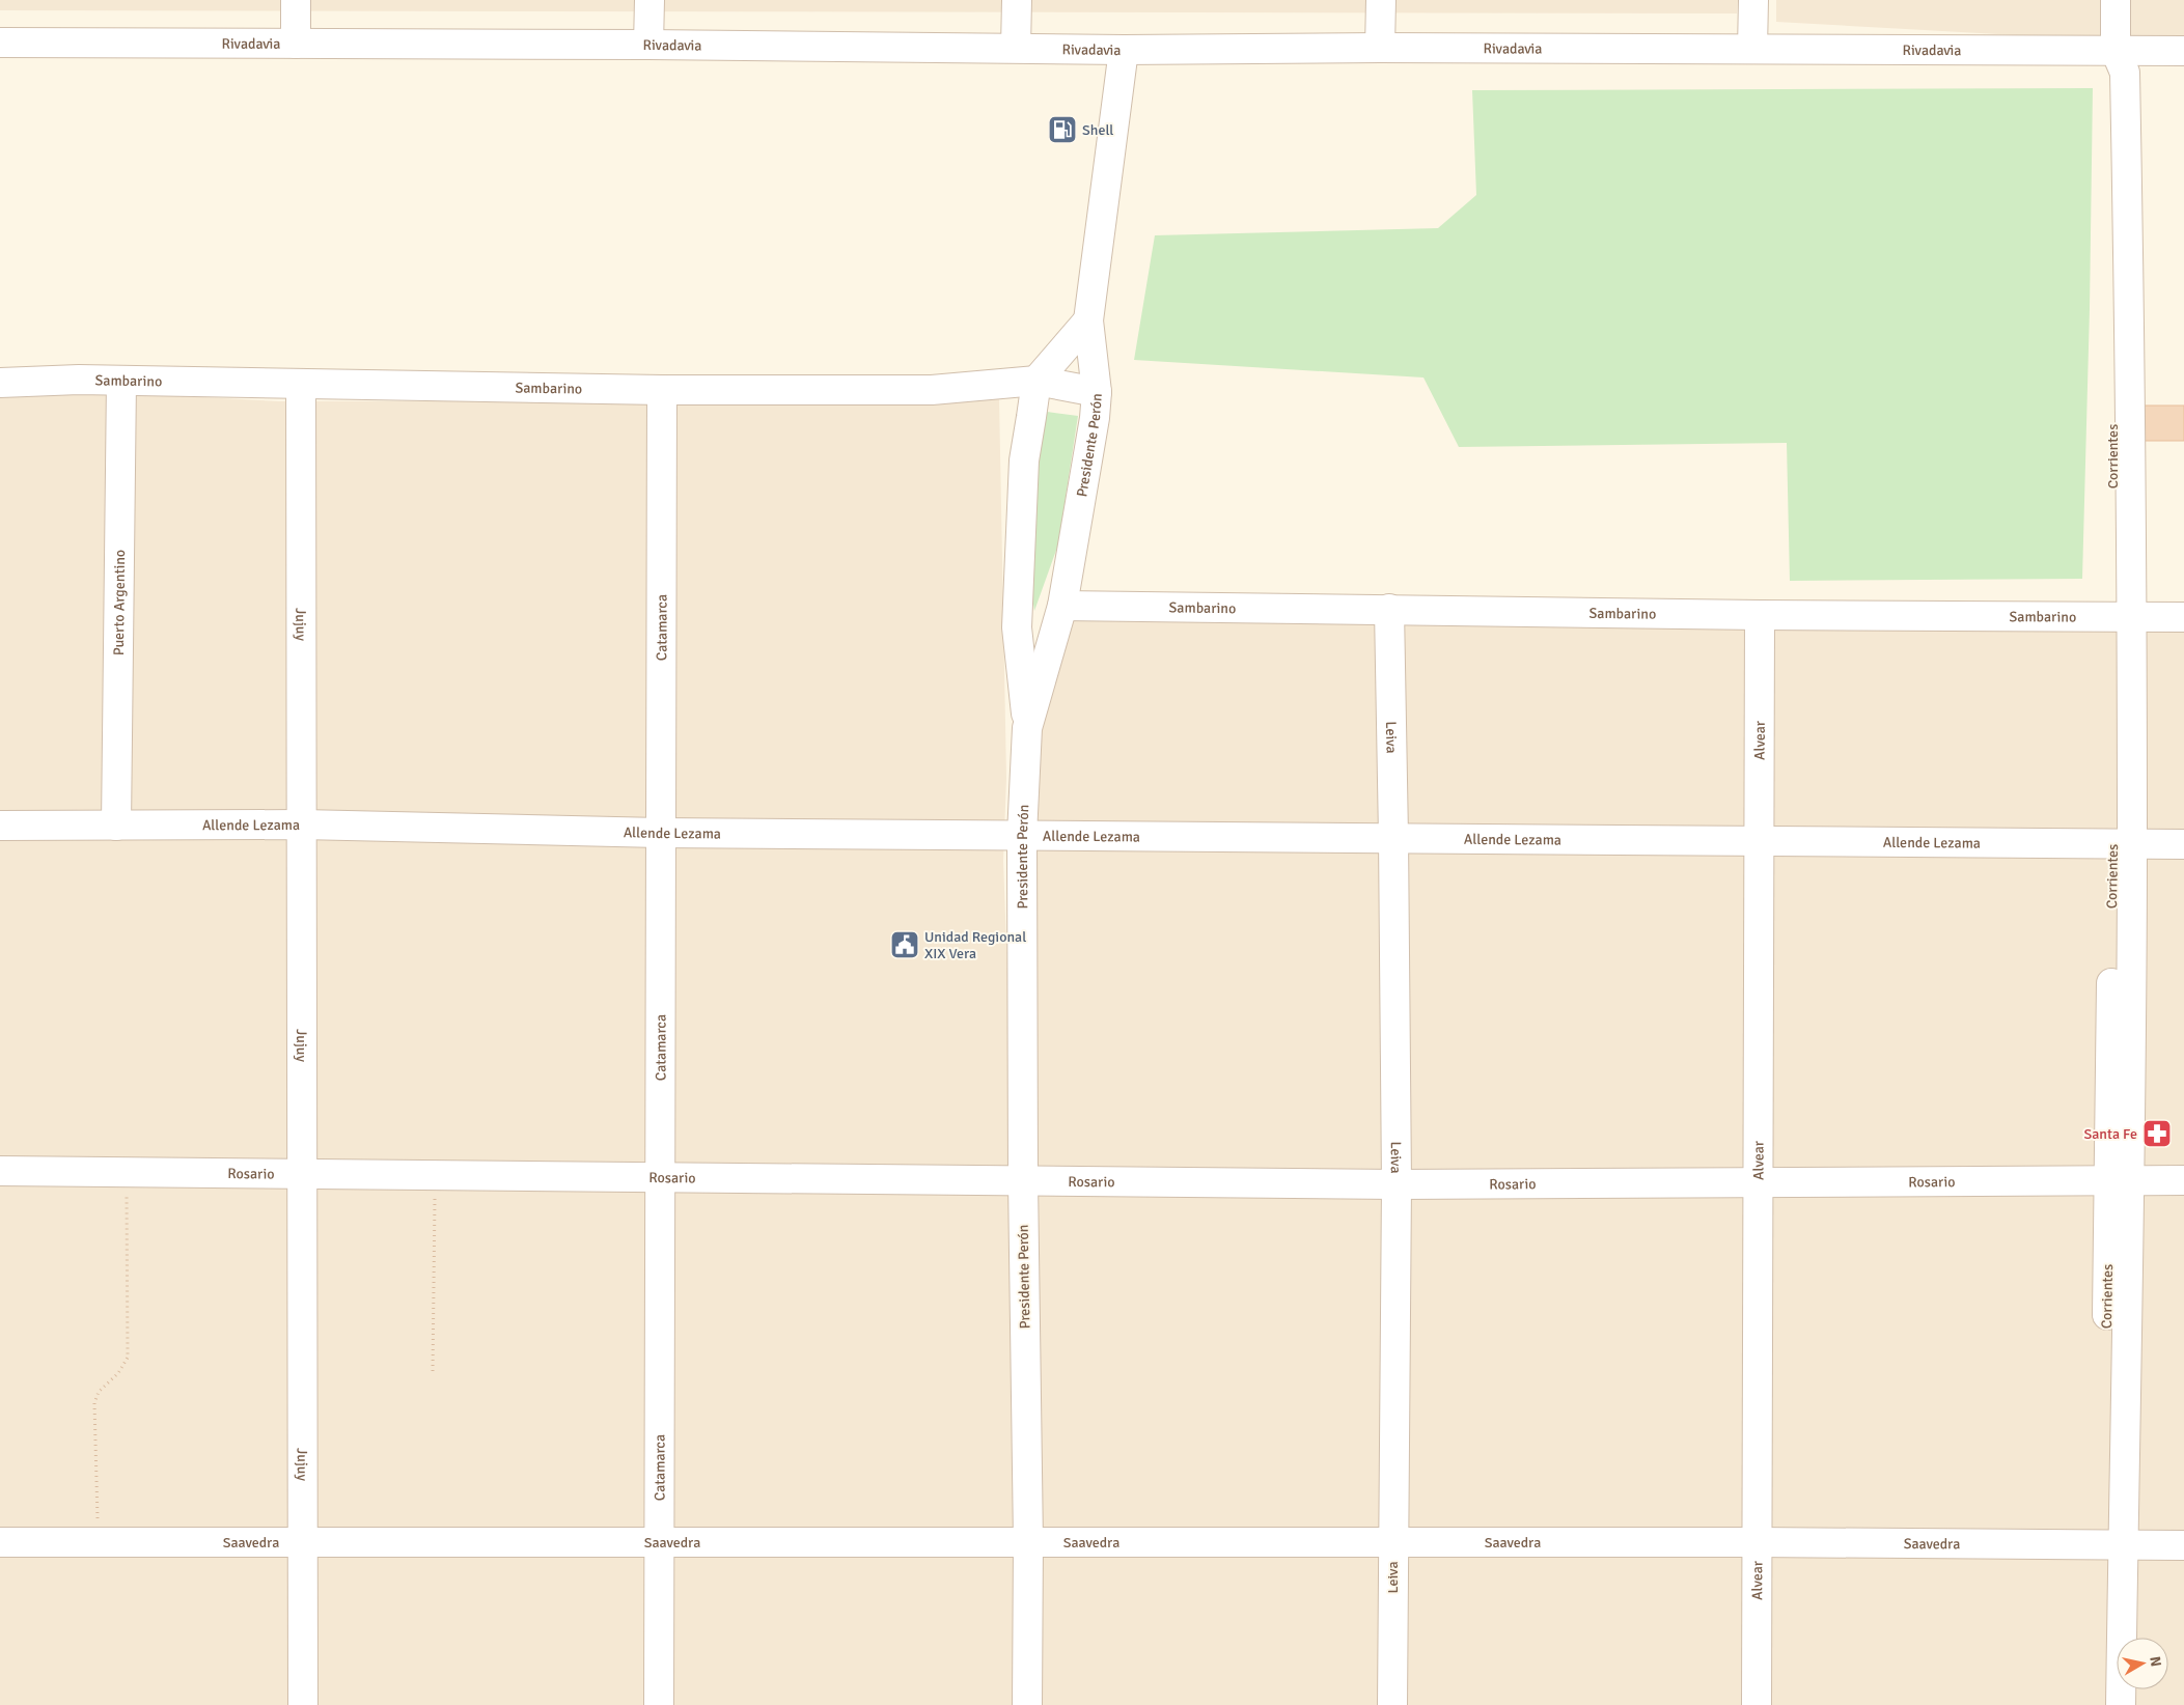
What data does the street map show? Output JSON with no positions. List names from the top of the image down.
{
  "streets": {
    "street": [
      "Rivadavia",
      "Sambarino",
      "Presidente Perón",
      "Corrientes",
      "Puerto Argentino",
      "Jujuy",
      "Catamarca",
      "Leiva",
      "Alvear",
      "Allende Lezama",
      "Rosario",
      "Saavedra"
    ]
  },
  "crossings": [
    ["Rivadavia", "Presidente Perón"],
    ["Rivadavia", "Corrientes"],
    ["Sambarino", "Presidente Perón"],
    ["Sambarino", "Corrientes"],
    ["Sambarino", "Puerto Argentino"],
    ["Sambarino", "Jujuy"],
    ["Sambarino", "Catamarca"],
    ["Sambarino", "Leiva"],
    ["Sambarino", "Alvear"],
    ["Presidente Perón", "Allende Lezama"],
    ["Presidente Perón", "Rosario"],
    ["Presidente Perón", "Saavedra"],
    ["Corrientes", "Allende Lezama"],
    ["Corrientes", "Rosario"],
    ["Corrientes", "Saavedra"],
    ["Puerto Argentino", "Allende Lezama"],
    ["Jujuy", "Allende Lezama"],
    ["Jujuy", "Rosario"],
    ["Jujuy", "Saavedra"],
    ["Catamarca", "Allende Lezama"],
    ["Catamarca", "Rosario"],
    ["Catamarca", "Saavedra"],
    ["Leiva", "Allende Lezama"],
    ["Leiva", "Rosario"],
    ["Leiva", "Saavedra"],
    ["Alvear", "Allende Lezama"],
    ["Alvear", "Rosario"],
    ["Alvear", "Saavedra"]
  ],
  "places": {
    "fuel station": ["Shell"],
    "public building": ["Unidad Regional XIX Vera"],
    "pharmacy": ["Santa Fe"]
  },
  "north": "right"
}
